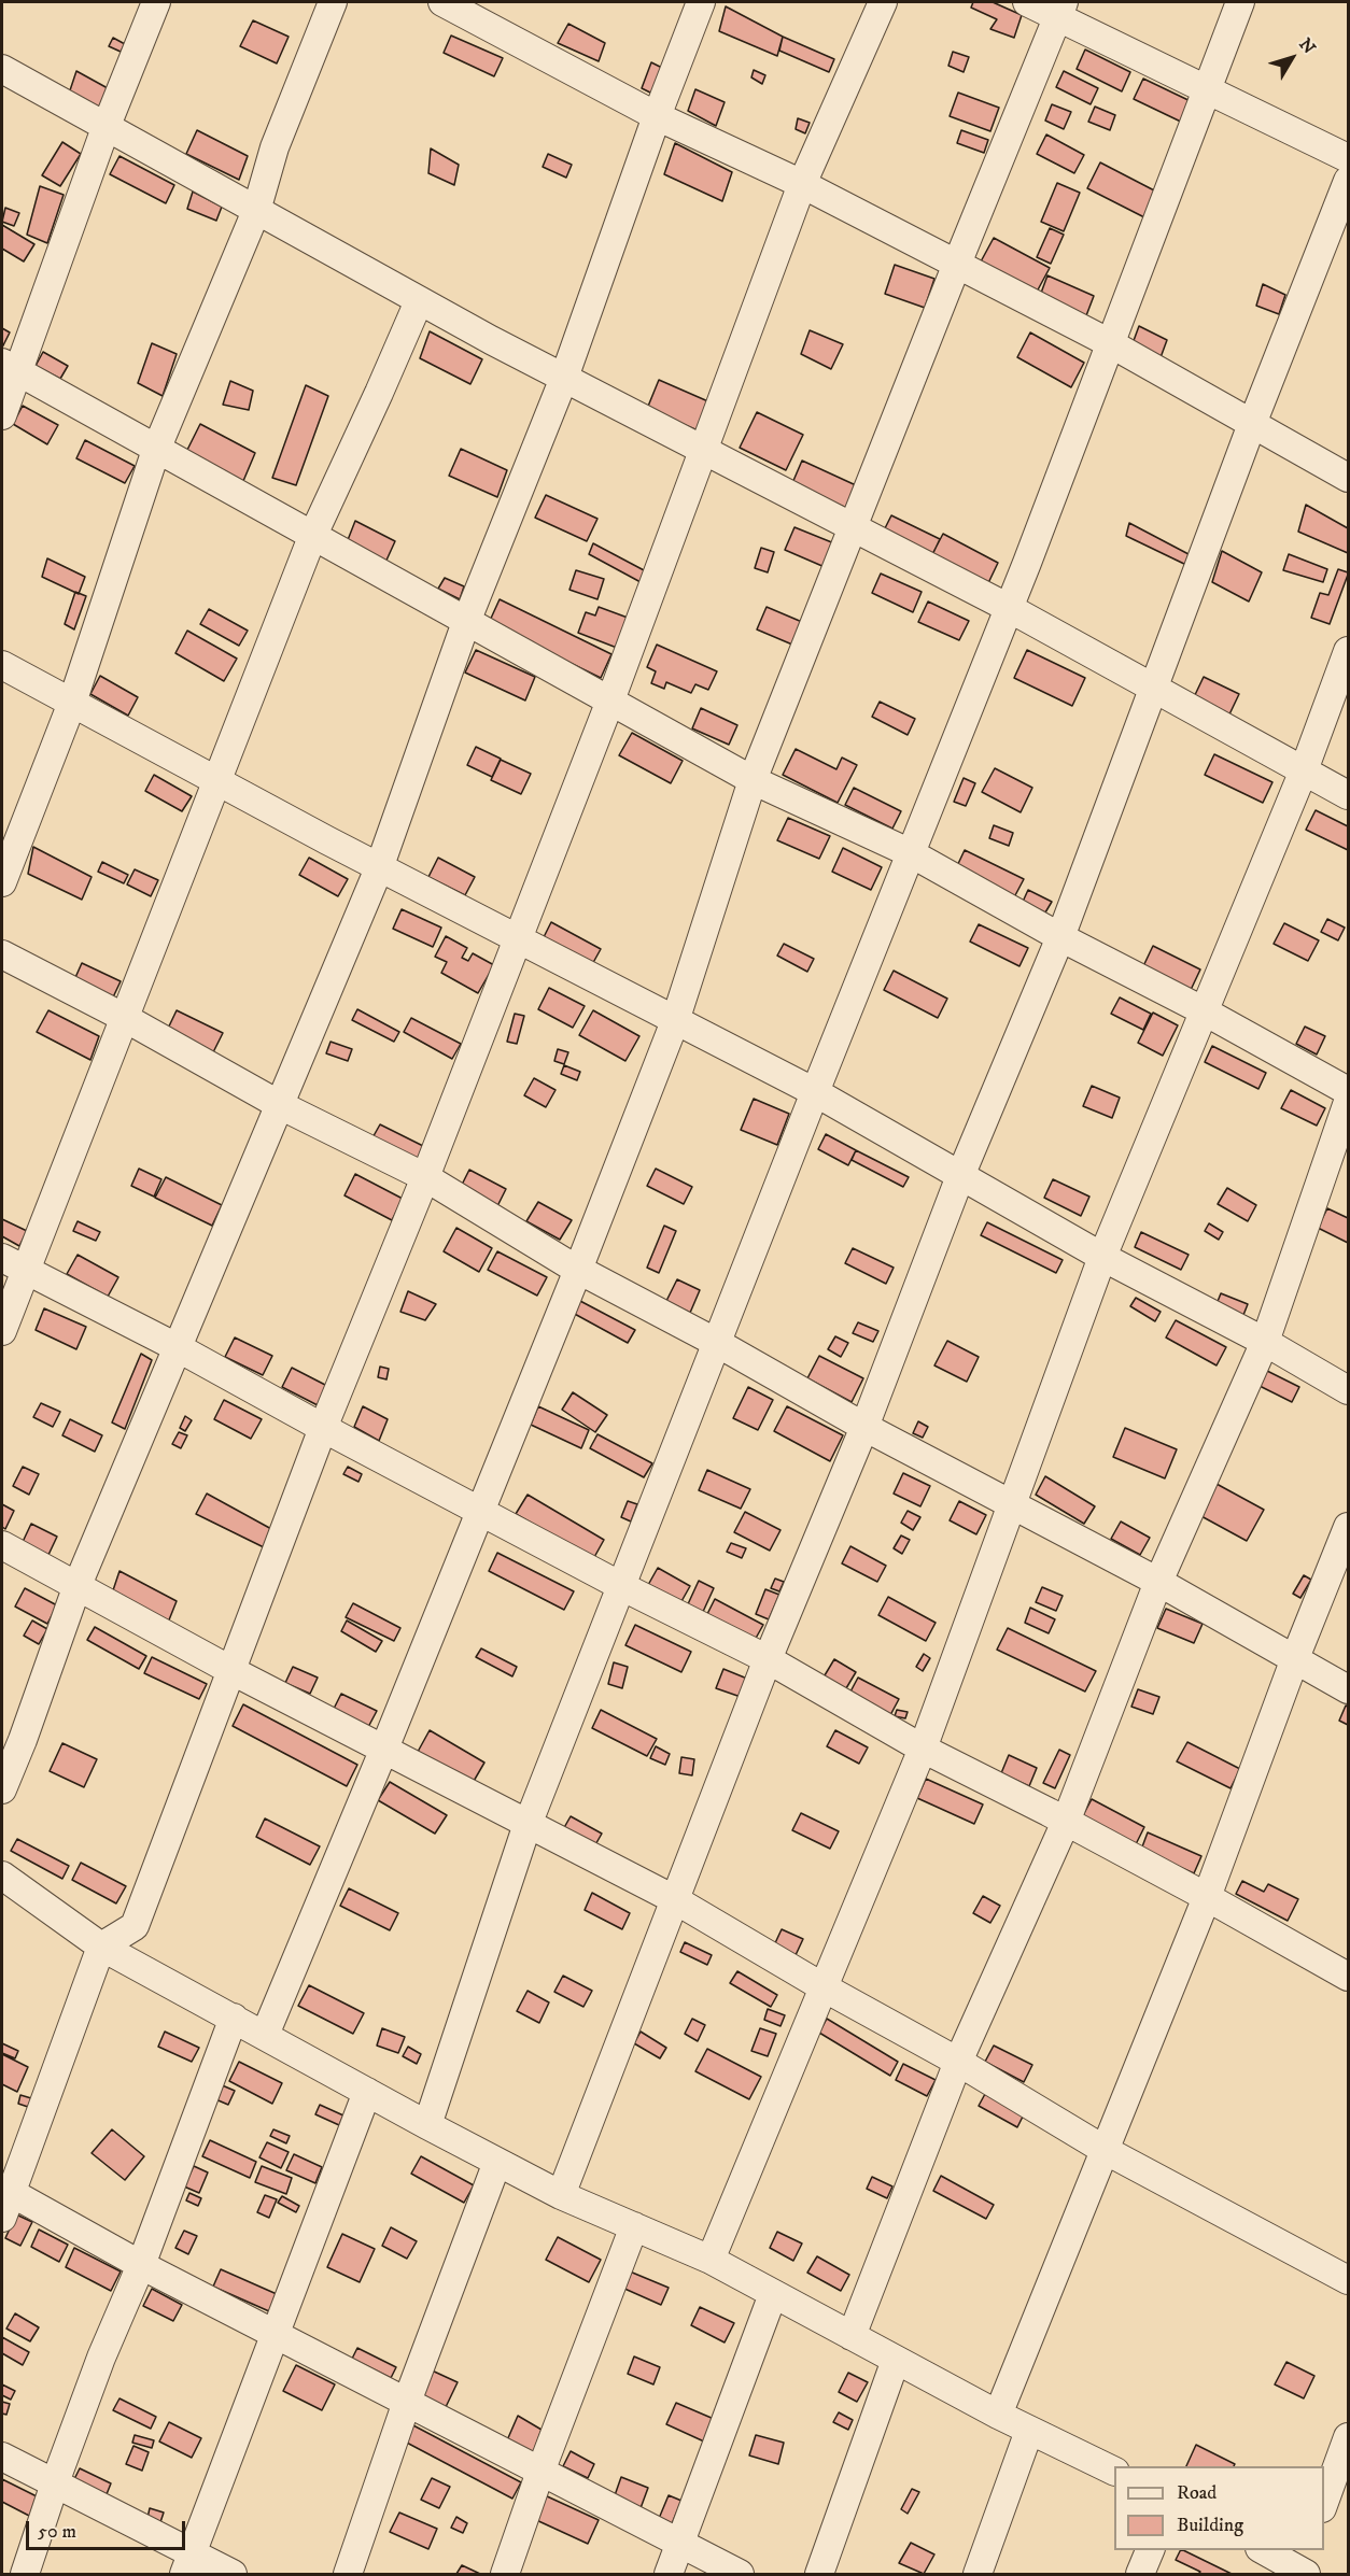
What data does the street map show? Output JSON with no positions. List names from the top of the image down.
{
  "legend": ["Road", "Building"],
  "scale_bar": "50 m",
  "north": "top right"
}
